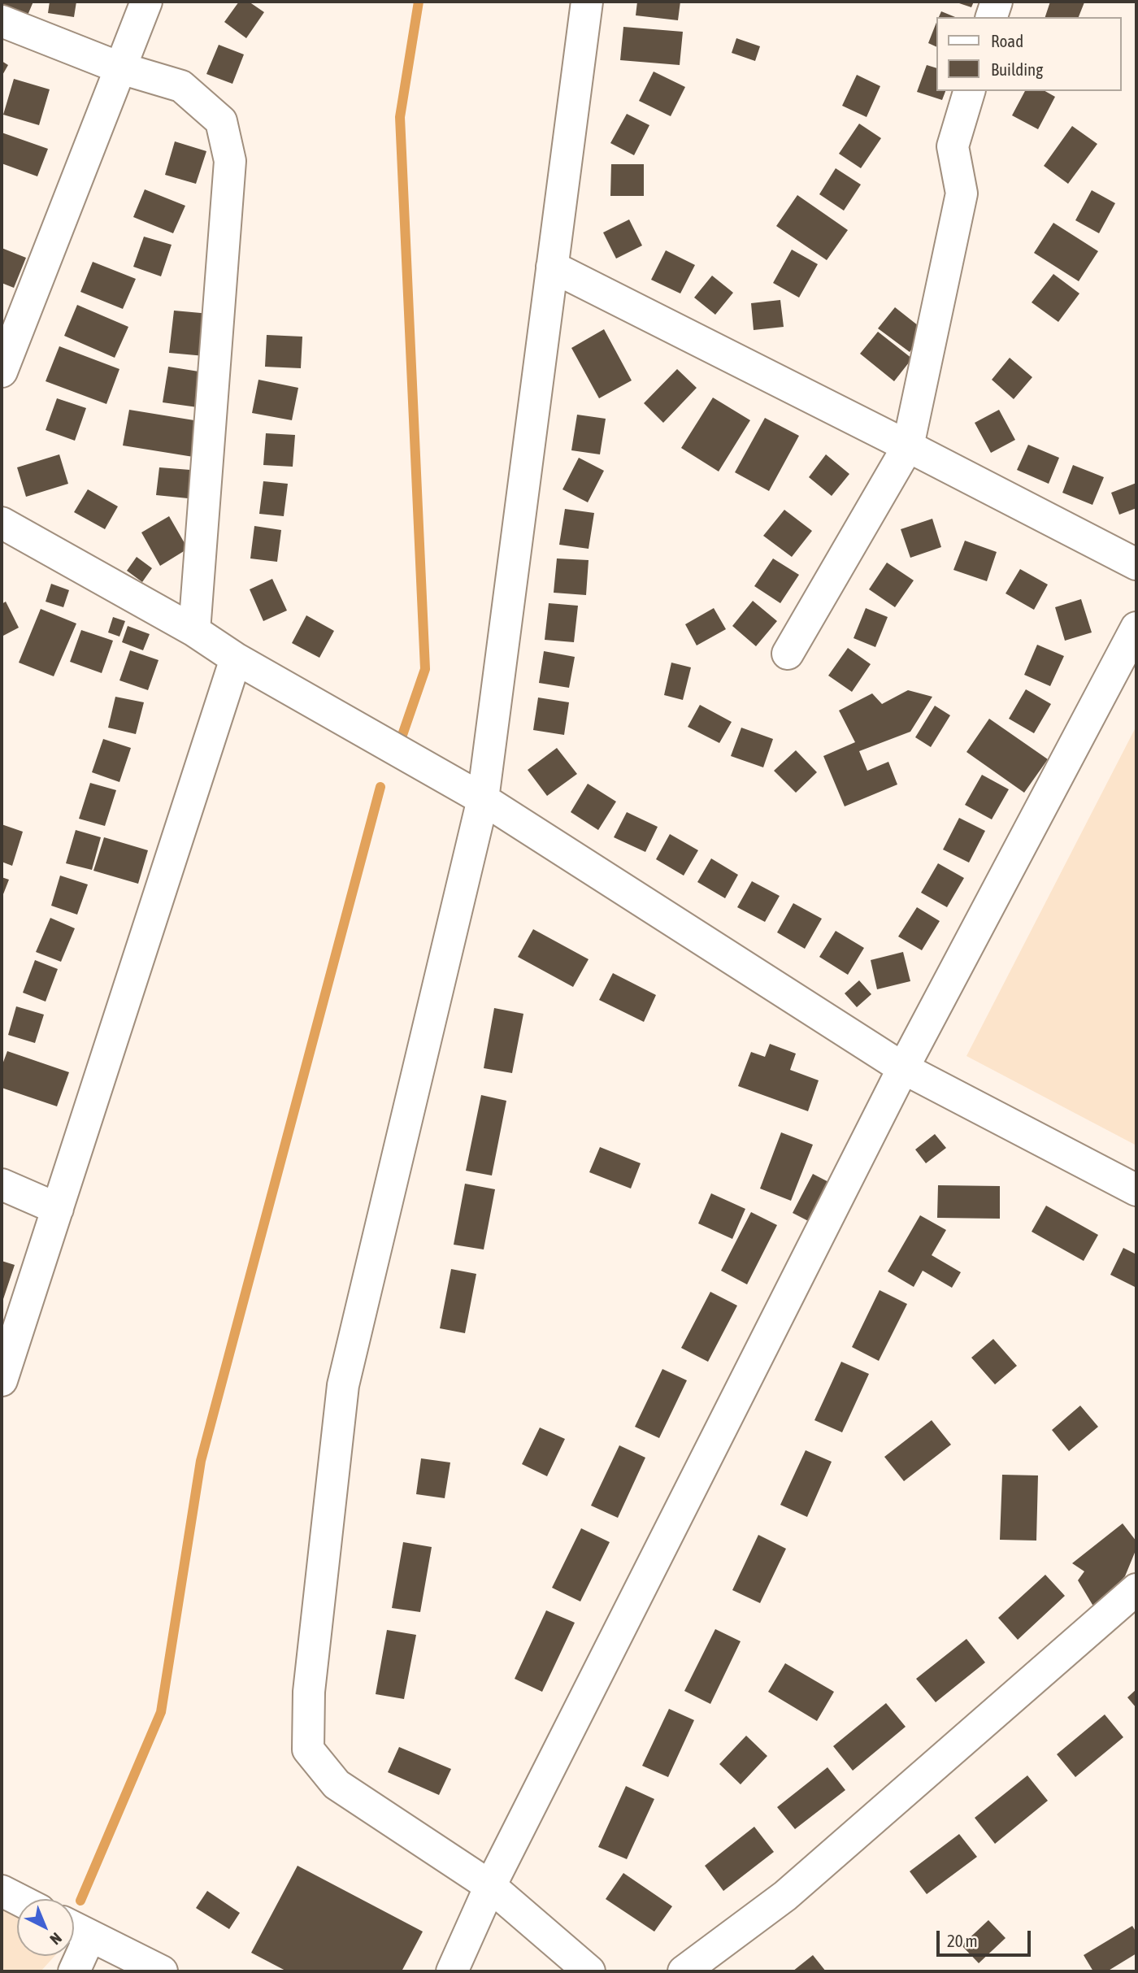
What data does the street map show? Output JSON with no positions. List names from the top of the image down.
{
  "legend": ["Road", "Building"],
  "scale_bar": "20 m",
  "north": "bottom right"
}
